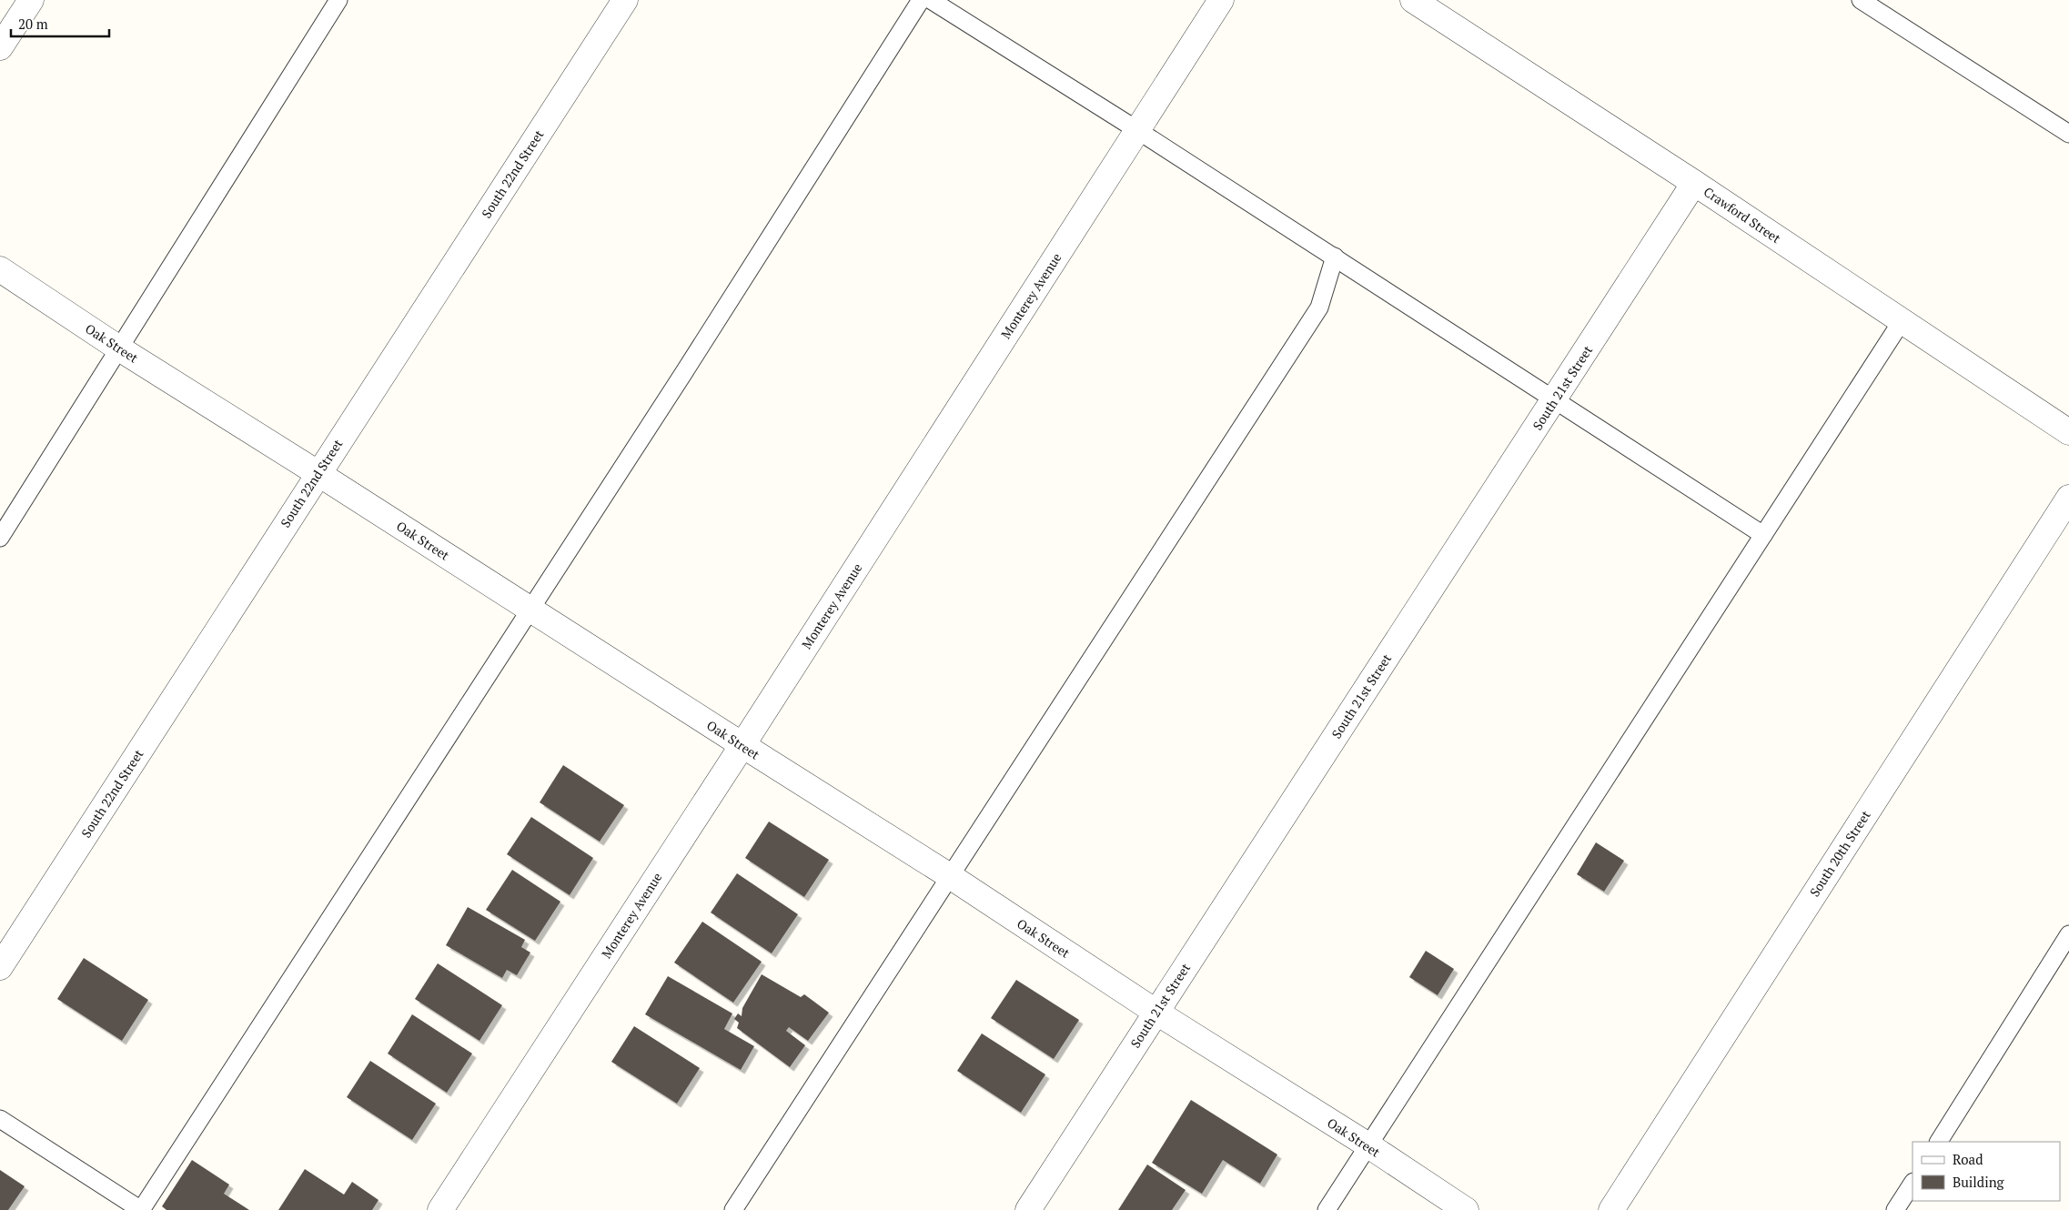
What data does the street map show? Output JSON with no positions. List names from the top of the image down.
{
  "streets": {
    "street": [
      "South 22nd Street",
      "Crawford Street",
      "Monterey Avenue",
      "Oak Street",
      "South 21st Street",
      "South 20th Street"
    ]
  },
  "crossings": [
    ["South 22nd Street", "Oak Street"],
    ["Crawford Street", "South 21st Street"],
    ["Monterey Avenue", "Oak Street"],
    ["Oak Street", "South 21st Street"]
  ],
  "legend": ["Road", "Building"],
  "scale_bar": "20 m"
}
